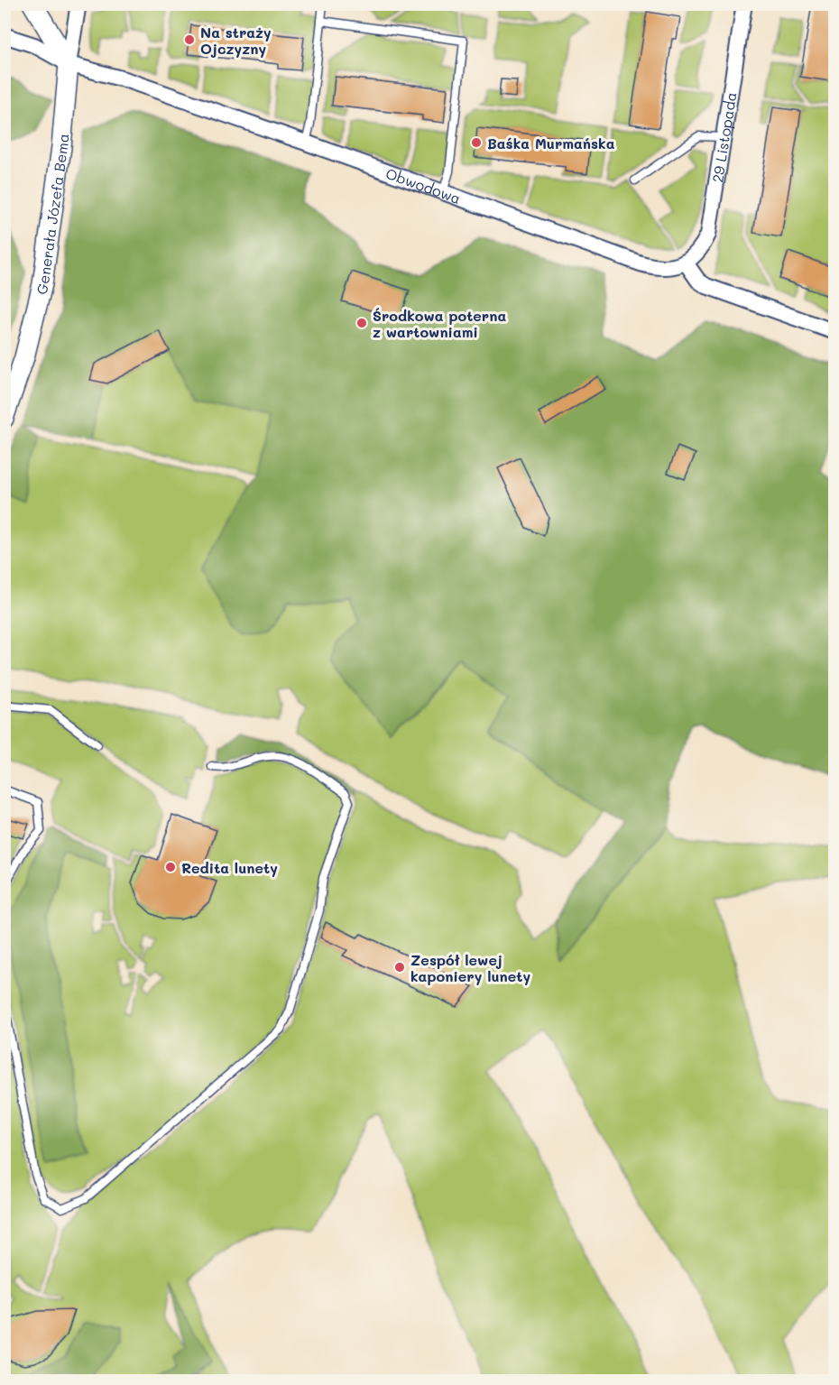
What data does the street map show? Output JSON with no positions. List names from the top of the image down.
{
  "streets": {
    "street": ["29 Listopada", "Obwodowa", "Generała Józefa Bema"]
  },
  "crossings": [
    ["29 Listopada", "Obwodowa"],
    ["Obwodowa", "Generała Józefa Bema"]
  ],
  "places": [
    "Na straży Ojczyzny",
    "Baśka Murmańska",
    "Środkowa poterna z wartowniami",
    "Redita lunety",
    "Zespół lewej kaponiery lunety"
  ]
}
